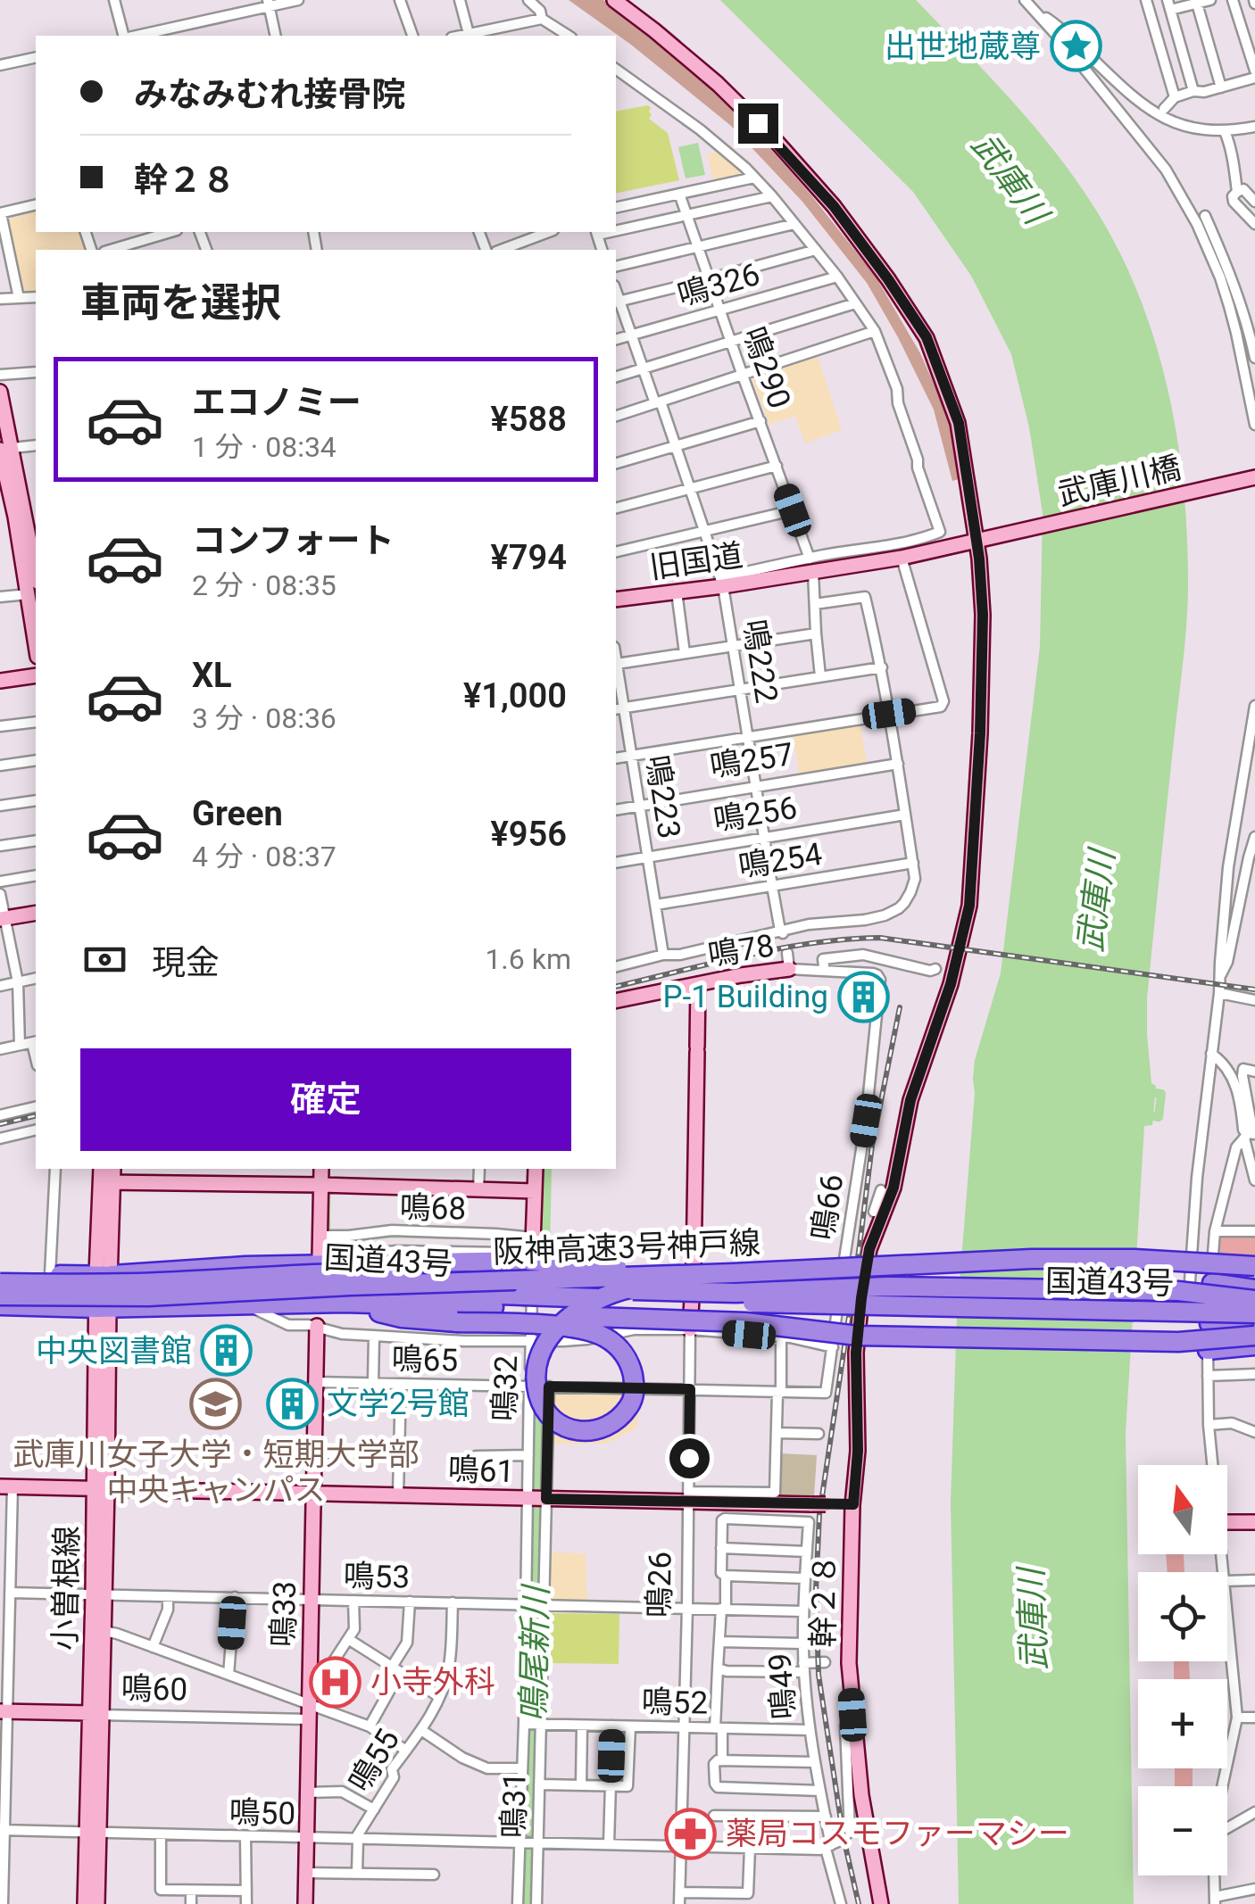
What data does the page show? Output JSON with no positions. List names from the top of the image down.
{
  "streets": {
    "highway": ["阪神高速3号神戸線", "国道43号"],
    "street": [
      "鳴326",
      "鳴290",
      "武庫川橋",
      "旧国道",
      "鳴222",
      "鳴257",
      "鳴223",
      "鳴256",
      "鳴254",
      "鳴78",
      "鳴66",
      "鳴68",
      "鳴65",
      "鳴32",
      "鳴61",
      "鳴53",
      "鳴26",
      "小曽根線",
      "幹２８",
      "鳴33",
      "鳴49",
      "鳴60",
      "鳴52",
      "鳴55",
      "鳴31",
      "鳴50"
    ]
  },
  "crossings": [
    ["鳴326", "鳴290"],
    ["鳴326", "鳴222"],
    ["鳴290", "旧国道"],
    ["武庫川橋", "旧国道"],
    ["旧国道", "鳴222"],
    ["旧国道", "幹２８"],
    ["鳴222", "鳴257"],
    ["鳴222", "鳴256"],
    ["鳴222", "鳴254"],
    ["鳴257", "鳴223"],
    ["鳴223", "鳴256"],
    ["鳴223", "鳴254"],
    ["鳴78", "鳴66"],
    ["鳴78", "鳴26"],
    ["鳴68", "鳴32"],
    ["阪神高速3号神戸線", "鳴26"],
    ["国道43号", "小曽根線"],
    ["鳴65", "鳴32"],
    ["鳴65", "鳴33"],
    ["鳴65", "鳴31"],
    ["鳴32", "鳴61"],
    ["鳴32", "鳴53"],
    ["鳴32", "鳴52"],
    ["鳴32", "鳴31"],
    ["鳴32", "鳴50"],
    ["鳴61", "鳴26"],
    ["鳴61", "小曽根線"],
    ["鳴61", "幹２８"],
    ["鳴61", "鳴33"],
    ["鳴61", "鳴31"],
    ["鳴53", "小曽根線"],
    ["鳴53", "鳴33"],
    ["鳴53", "鳴55"],
    ["鳴53", "鳴31"],
    ["鳴26", "鳴52"],
    ["小曽根線", "鳴60"],
    ["小曽根線", "鳴50"],
    ["鳴33", "鳴60"],
    ["鳴33", "鳴50"],
    ["鳴49", "鳴52"],
    ["鳴52", "鳴31"],
    ["鳴55", "鳴50"],
    ["鳴31", "鳴50"]
  ],
  "water": ["武庫川", "鳴尾新川"],
  "places": {
    "place": ["出世地蔵尊"],
    "building": ["P-1 Building", "中央図書館", "文学2号館"],
    "school or university": ["武庫川女子大学・短期大学部 中央キャンパス"],
    "hospital": ["小寺外科"],
    "pharmacy": ["薬局コスモファーマシー"]
  },
  "north": "top",
  "page": {
    "banner": ["みなみむれ接骨院", "幹２８"],
    "heading": "車両を選択",
    "list": [
      {
        "name": "エコノミー",
        "note": "1 分 · 08:34",
        "value": "¥588"
      },
      {
        "name": "コンフォート",
        "note": "2 分 · 08:35",
        "value": "¥794"
      },
      {
        "name": "XL",
        "note": "3 分 · 08:36",
        "value": "¥1,000"
      },
      {
        "name": "Green",
        "note": "4 分 · 08:37",
        "value": "¥956"
      }
    ],
    "pay": ["現金", "1.6 km"],
    "buttons": "確定",
    "map_buttons": ["+", "−"]
  }
}
